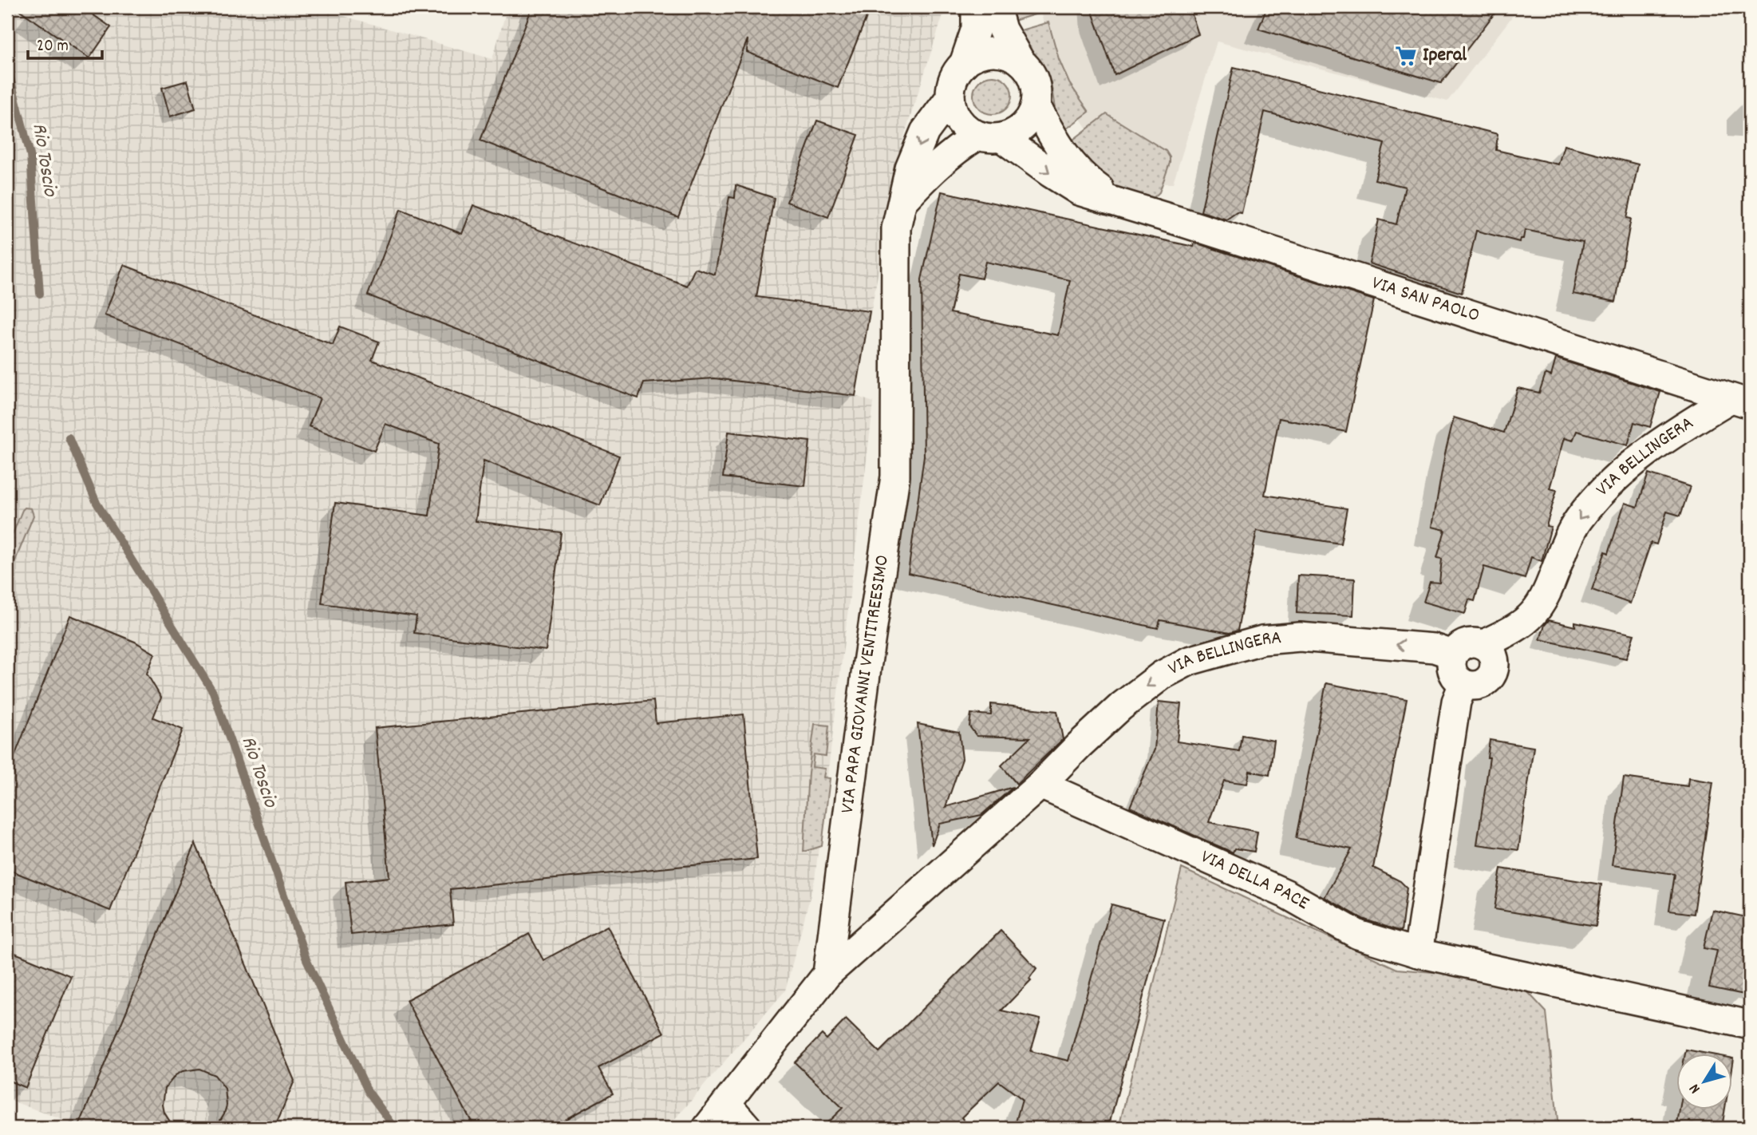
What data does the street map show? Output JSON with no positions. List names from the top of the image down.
{
  "streets": {
    "street": [
      "VIA SAN PAOLO",
      "VIA BELLINGERA",
      "VIA PAPA GIOVANNI VENTITREESIMO",
      "VIA DELLA PACE"
    ]
  },
  "crossings": [
    ["VIA SAN PAOLO", "VIA BELLINGERA"],
    ["VIA SAN PAOLO", "VIA PAPA GIOVANNI VENTITREESIMO"],
    ["VIA BELLINGERA", "VIA DELLA PACE"]
  ],
  "one_way": ["VIA BELLINGERA"],
  "water": ["Rio Toscio"],
  "places": {
    "supermarket": ["Iperal"]
  },
  "scale_bar": "20 m",
  "north": "bottom left"
}
